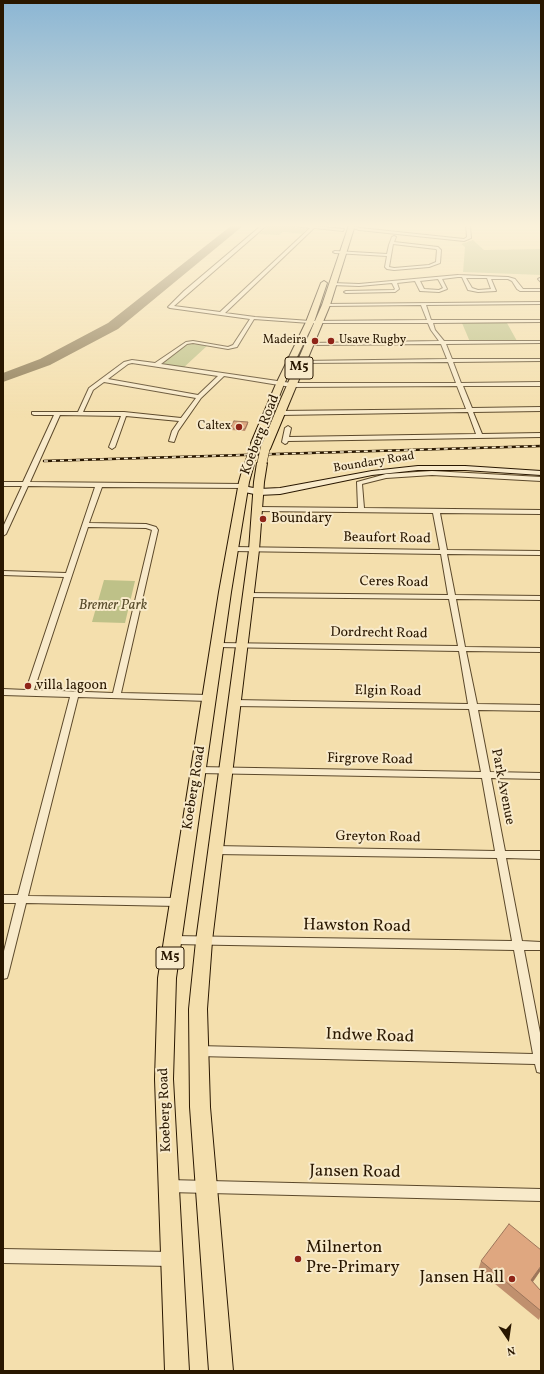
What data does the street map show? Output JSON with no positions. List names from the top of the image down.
{
  "streets": {
    "main road": ["M5", "Koeberg Road", "Boundary Road"],
    "street": [
      "Beaufort Road",
      "Ceres Road",
      "Dordrecht Road",
      "Elgin Road",
      "Firgrove Road",
      "Park Avenue",
      "Greyton Road",
      "Hawston Road",
      "Indwe Road",
      "Jansen Road"
    ]
  },
  "crossings": [
    ["Koeberg Road", "Boundary Road"],
    ["Koeberg Road", "Beaufort Road"],
    ["Koeberg Road", "Ceres Road"],
    ["Koeberg Road", "Dordrecht Road"],
    ["Koeberg Road", "Elgin Road"],
    ["Koeberg Road", "Firgrove Road"],
    ["Koeberg Road", "Greyton Road"],
    ["Koeberg Road", "Hawston Road"],
    ["Koeberg Road", "Indwe Road"],
    ["Koeberg Road", "Jansen Road"],
    ["Beaufort Road", "Park Avenue"],
    ["Ceres Road", "Park Avenue"],
    ["Dordrecht Road", "Park Avenue"],
    ["Elgin Road", "Park Avenue"],
    ["Firgrove Road", "Park Avenue"],
    ["Park Avenue", "Greyton Road"],
    ["Park Avenue", "Hawston Road"],
    ["Park Avenue", "Indwe Road"]
  ],
  "parks": ["Bremer Park"],
  "places": [
    "Madeira",
    "Usave Rugby",
    "Caltex",
    "Boundary",
    "villa lagoon",
    "Milnerton Pre-Primary",
    "Jansen Hall"
  ],
  "north": "bottom"
}
